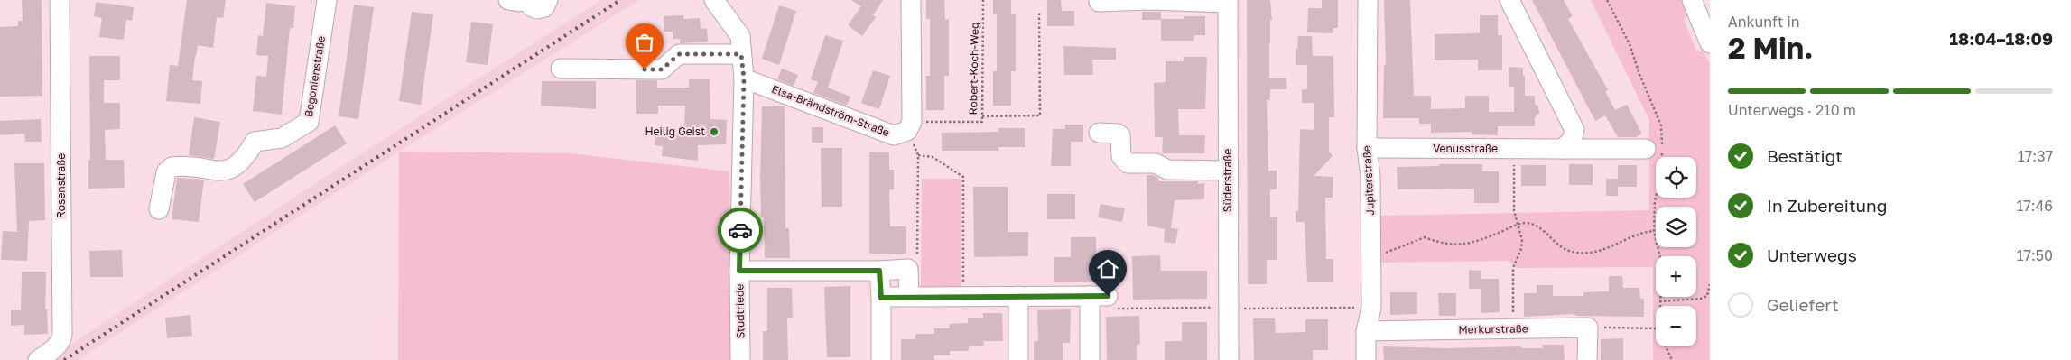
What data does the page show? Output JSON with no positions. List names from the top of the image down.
{
  "streets": {
    "street": [
      "Begonienstraße",
      "Elsa-Brändström-Straße",
      "Venusstraße",
      "Süderstraße",
      "Jupiterstraße",
      "Rosenstraße",
      "Studtriede",
      "Merkurstraße"
    ],
    "path": ["Robert-Koch-Weg"]
  },
  "crossings": [
    ["Robert-Koch-Weg", "Elsa-Brändström-Straße"],
    ["Elsa-Brändström-Straße", "Studtriede"],
    ["Venusstraße", "Jupiterstraße"],
    ["Jupiterstraße", "Merkurstraße"]
  ],
  "places": ["Heilig Geist"],
  "page": {
    "heading": ["2 Min.", "Ankunft in", "18:04–18:09"],
    "bar": "Unterwegs · 210 m",
    "list": [
      ["Bestätigt", "17:37"],
      ["In Zubereitung", "17:46"],
      ["Unterwegs", "17:50"],
      "Geliefert"
    ],
    "map_buttons": ["+", "−"]
  }
}
